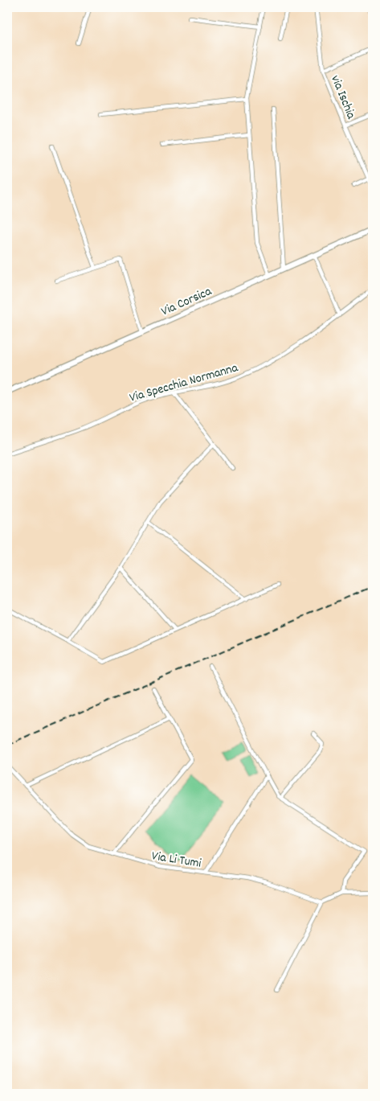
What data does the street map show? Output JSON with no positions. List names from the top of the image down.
{
  "streets": {
    "main road": ["Via Corsica"],
    "street": ["via Ischia", "Via Specchia Normanna", "Via Li Tumi"]
  }
}
